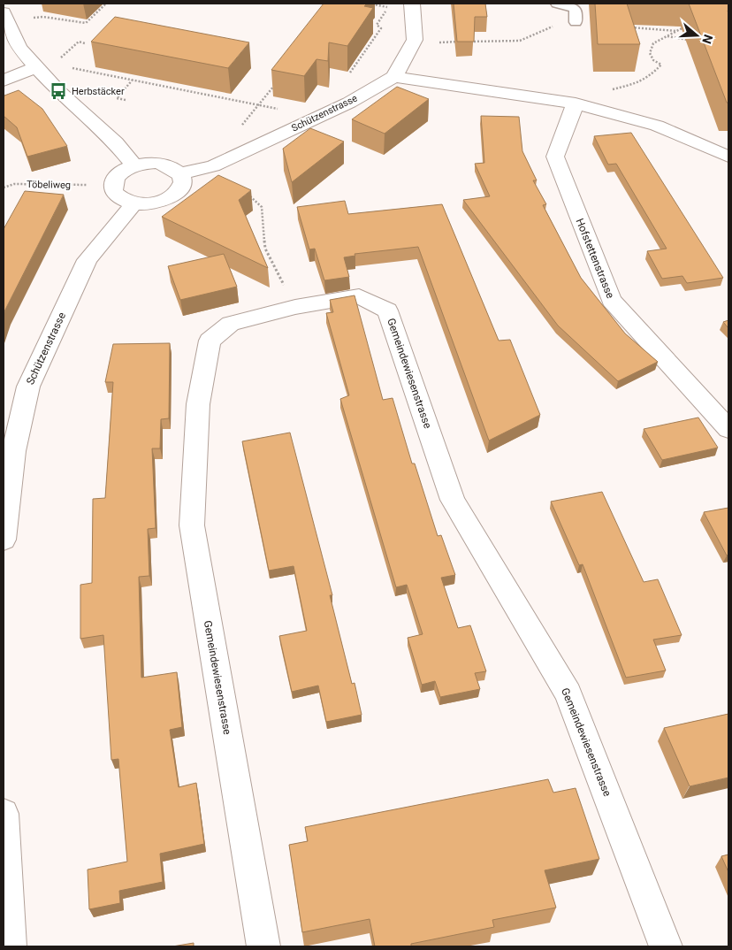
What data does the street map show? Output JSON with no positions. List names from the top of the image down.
{
  "streets": {
    "street": ["Schützenstrasse", "Hofstettenstrasse", "Gemeindewiesenstrasse"],
    "path": ["Töbeliweg"]
  },
  "places": {
    "bus stop": ["Herbstäcker"]
  },
  "north": "right"
}
